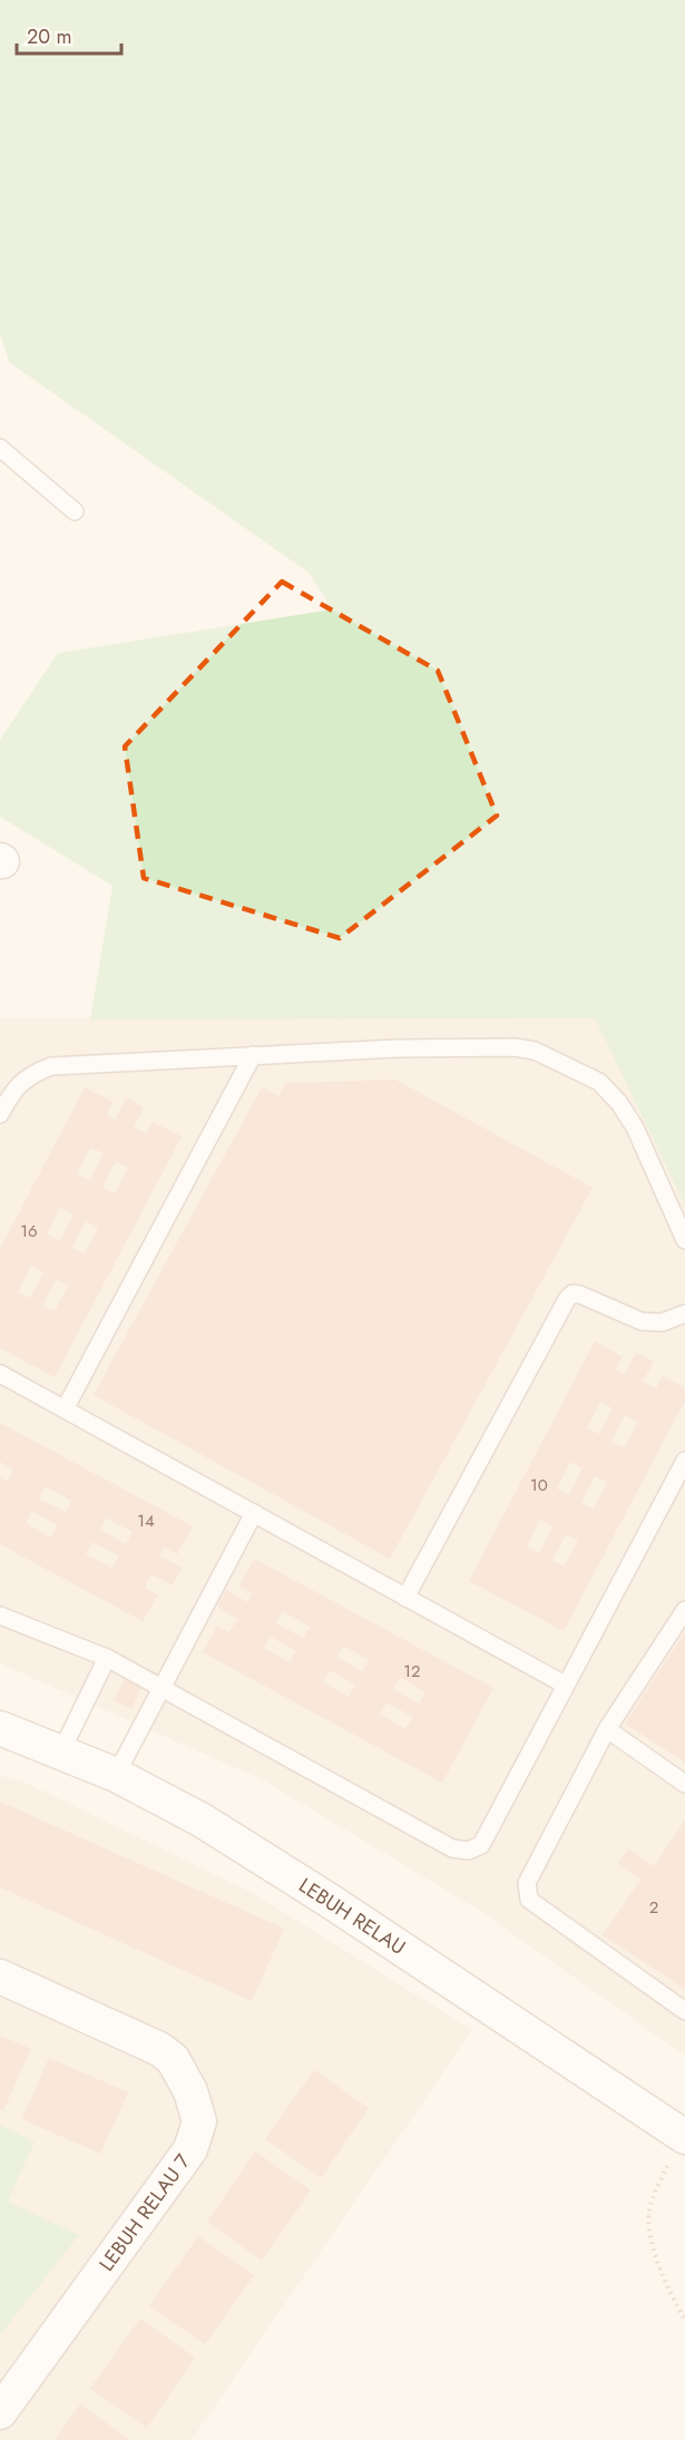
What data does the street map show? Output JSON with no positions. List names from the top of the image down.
{
  "streets": {
    "street": ["LEBUH RELAU", "LEBUH RELAU 7"]
  },
  "house_numbers": [
    "16",
    "10",
    "14",
    "12",
    "2"
  ],
  "scale_bar": "20 m"
}
